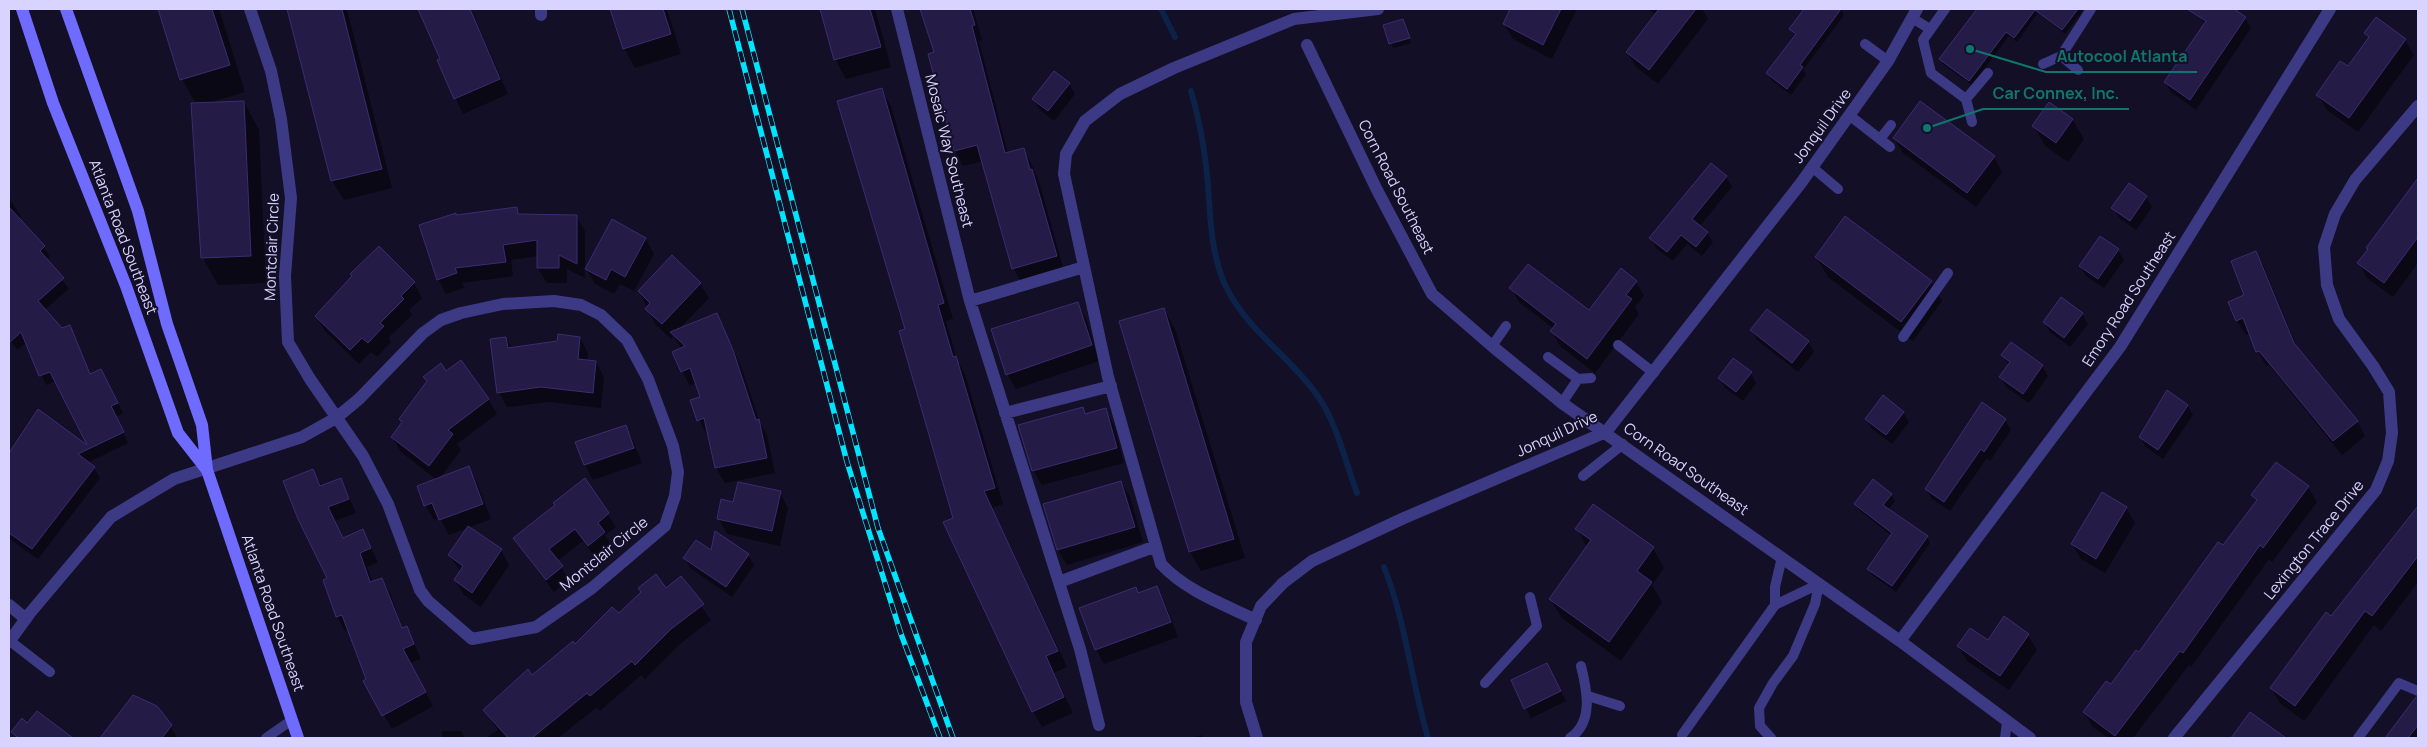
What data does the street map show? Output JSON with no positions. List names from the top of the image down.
{
  "streets": {
    "main road": ["Atlanta Road Southeast"],
    "street": [
      "Jonquil Drive",
      "Mosaic Way Southeast",
      "Corn Road Southeast",
      "Montclair Circle",
      "Emory Road Southeast",
      "Lexington Trace Drive"
    ]
  },
  "crossings": [
    ["Jonquil Drive", "Corn Road Southeast"],
    ["Corn Road Southeast", "Emory Road Southeast"],
    ["Atlanta Road Southeast", "Montclair Circle"]
  ],
  "places": ["Autocool Atlanta", "Car Connex, Inc."]
}
